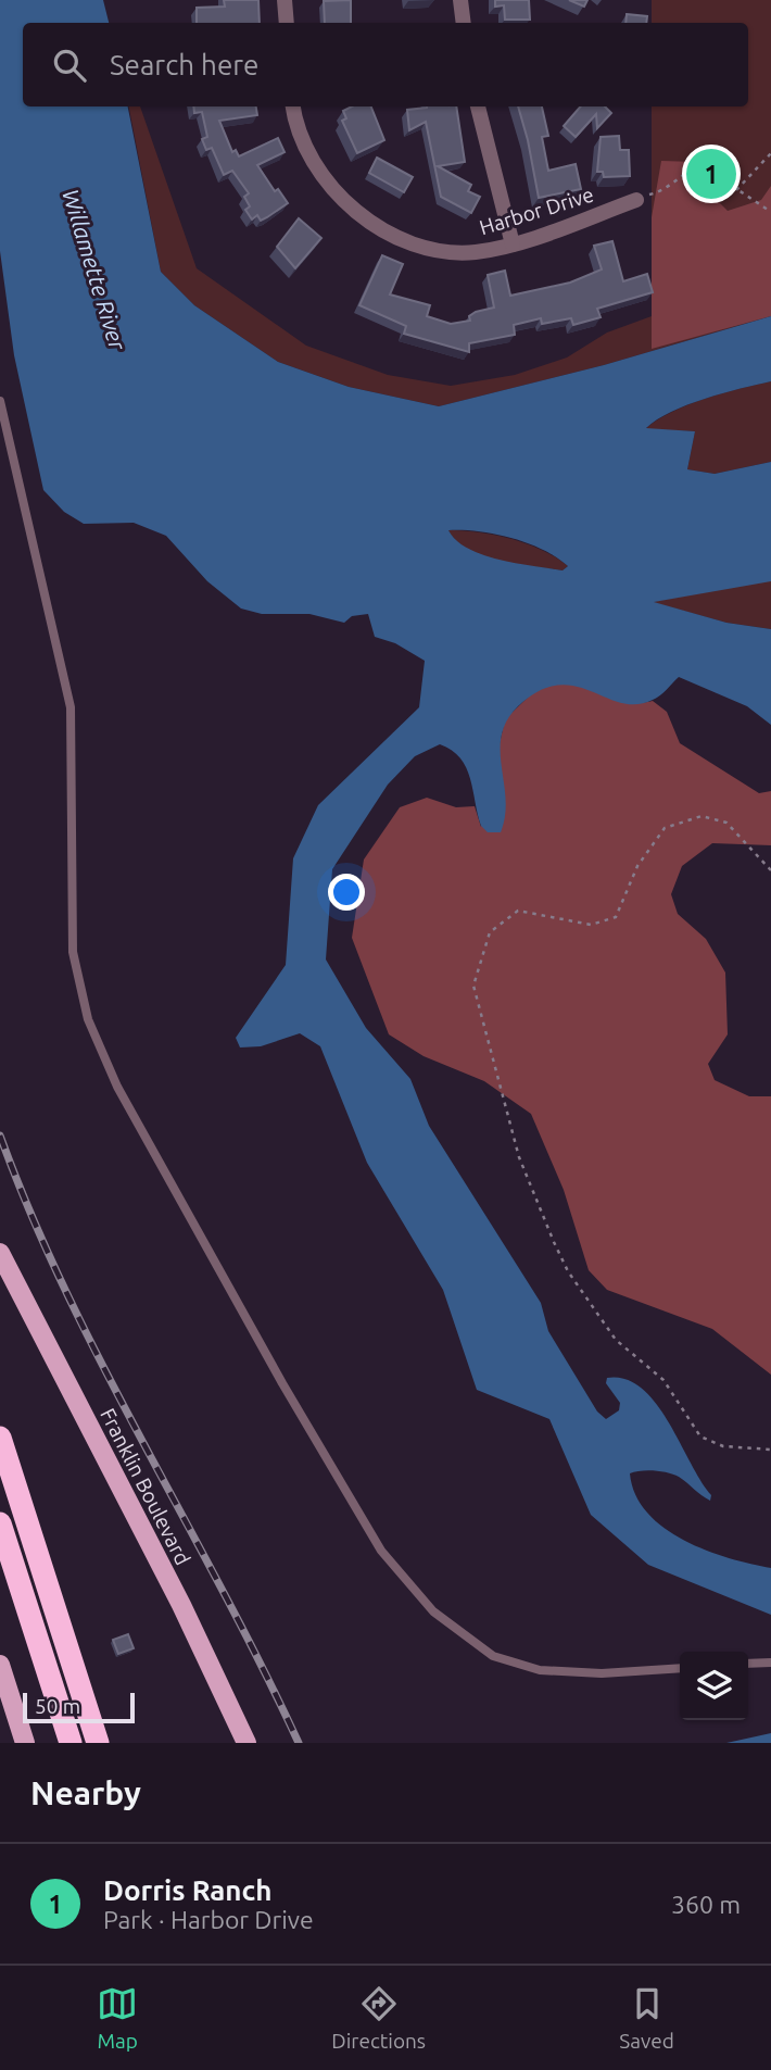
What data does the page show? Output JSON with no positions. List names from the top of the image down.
{
  "streets": {
    "main road": ["Franklin Boulevard"],
    "street": ["Harbor Drive"]
  },
  "water": ["Willamette River"],
  "scale_bar": "50 m",
  "page": {
    "search": "Search here",
    "pins": "1",
    "scale": "50 m",
    "heading": "Nearby",
    "list": [
      {
        "mark": "1",
        "name": "Dorris Ranch",
        "note": "Park · Harbor Drive",
        "value": "360 m"
      }
    ],
    "nav": ["Map", "Directions", "Saved"]
  }
}
